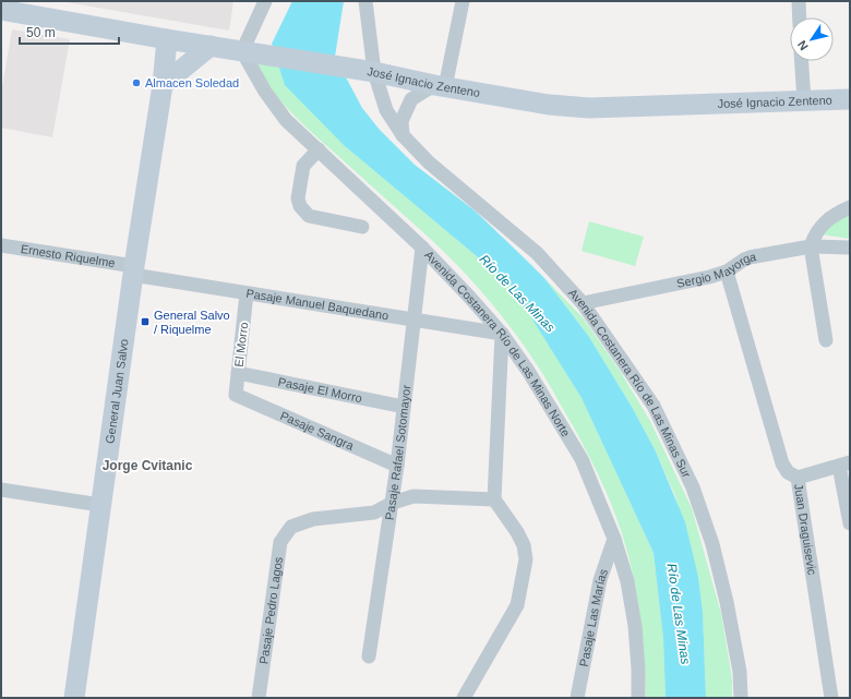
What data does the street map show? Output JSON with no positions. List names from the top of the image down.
{
  "streets": {
    "street": [
      "José Ignacio Zenteno",
      "Ernesto Riquelme",
      "Sergio Mayorga",
      "Pasaje Manuel Baquedano",
      "El Morro",
      "Avenida Costanera Río de Las Minas Norte",
      "Avenida Costanera Río de Las Minas Sur",
      "Pasaje El Morro",
      "General Juan Salvo",
      "Pasaje Sangra",
      "Pasaje Rafael Sotomayor",
      "Juan Draguisevic",
      "Pasaje Pedro Lagos",
      "Pasaje Las Marías"
    ]
  },
  "crossings": [
    ["José Ignacio Zenteno", "Avenida Costanera Río de Las Minas Norte"],
    ["José Ignacio Zenteno", "Avenida Costanera Río de Las Minas Sur"],
    ["José Ignacio Zenteno", "General Juan Salvo"],
    ["Ernesto Riquelme", "Pasaje Manuel Baquedano"],
    ["Ernesto Riquelme", "General Juan Salvo"],
    ["Sergio Mayorga", "Avenida Costanera Río de Las Minas Sur"],
    ["Sergio Mayorga", "Juan Draguisevic"],
    ["Pasaje Manuel Baquedano", "El Morro"],
    ["Pasaje Manuel Baquedano", "Avenida Costanera Río de Las Minas Norte"],
    ["Pasaje Manuel Baquedano", "General Juan Salvo"],
    ["Pasaje Manuel Baquedano", "Pasaje Rafael Sotomayor"],
    ["El Morro", "Pasaje El Morro"],
    ["El Morro", "Pasaje Sangra"],
    ["Avenida Costanera Río de Las Minas Norte", "Pasaje Rafael Sotomayor"],
    ["Avenida Costanera Río de Las Minas Norte", "Pasaje Las Marías"],
    ["Pasaje El Morro", "Pasaje Rafael Sotomayor"],
    ["Pasaje Sangra", "Pasaje Rafael Sotomayor"],
    ["Pasaje Rafael Sotomayor", "Pasaje Pedro Lagos"]
  ],
  "districts": ["Jorge Cvitanic"],
  "water": ["Río de Las Minas"],
  "places": {
    "other": ["Almacen Soledad"],
    "transit": ["General Salvo / Riquelme"]
  },
  "scale_bar": "50 m",
  "north": "bottom left"
}
